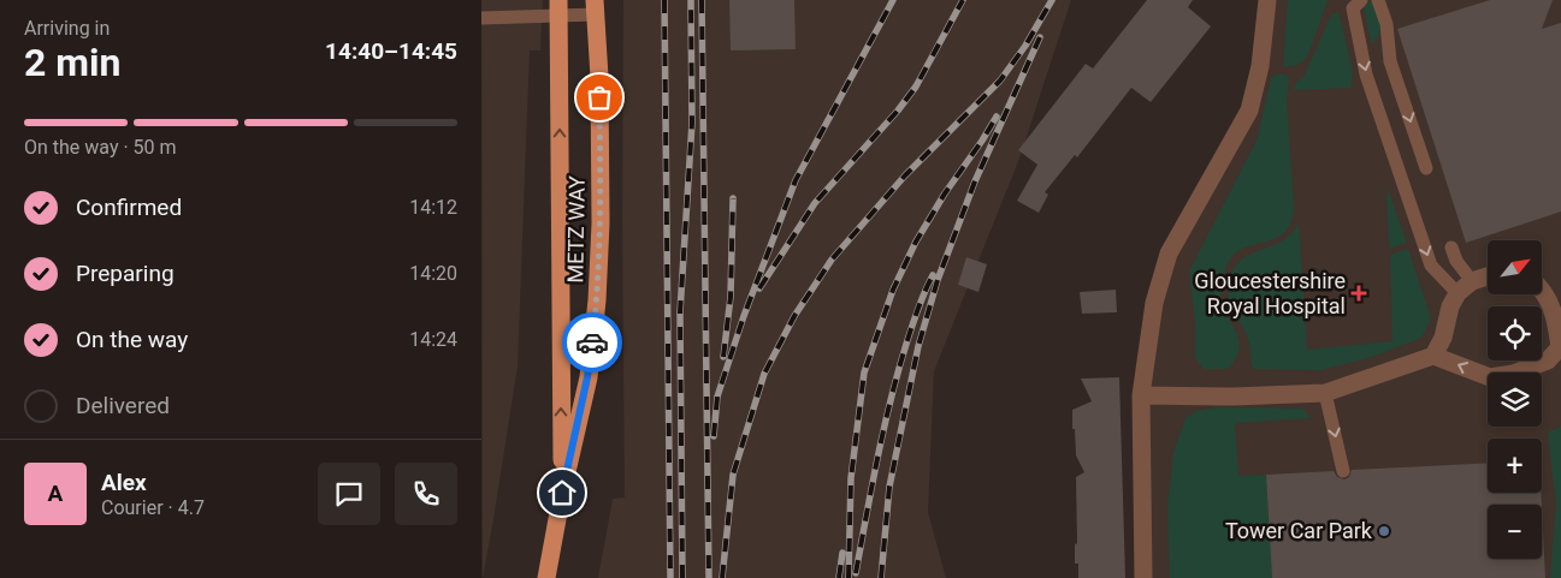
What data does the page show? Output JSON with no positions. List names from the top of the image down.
{
  "streets": {
    "main road": ["METZ WAY"]
  },
  "places": {
    "health": ["Gloucestershire Royal Hospital"],
    "other": ["Tower Car Park"]
  },
  "north": "top right",
  "page": {
    "heading": ["2 min", "Arriving in", "14:40–14:45"],
    "panel": ["Alex", "Courier · 4.7"],
    "bar": "On the way · 50 m",
    "list": [
      ["Confirmed", "14:12"],
      ["Preparing", "14:20"],
      ["On the way", "14:24"],
      "Delivered"
    ],
    "map_buttons": ["+", "−"],
    "round": "A"
  }
}
